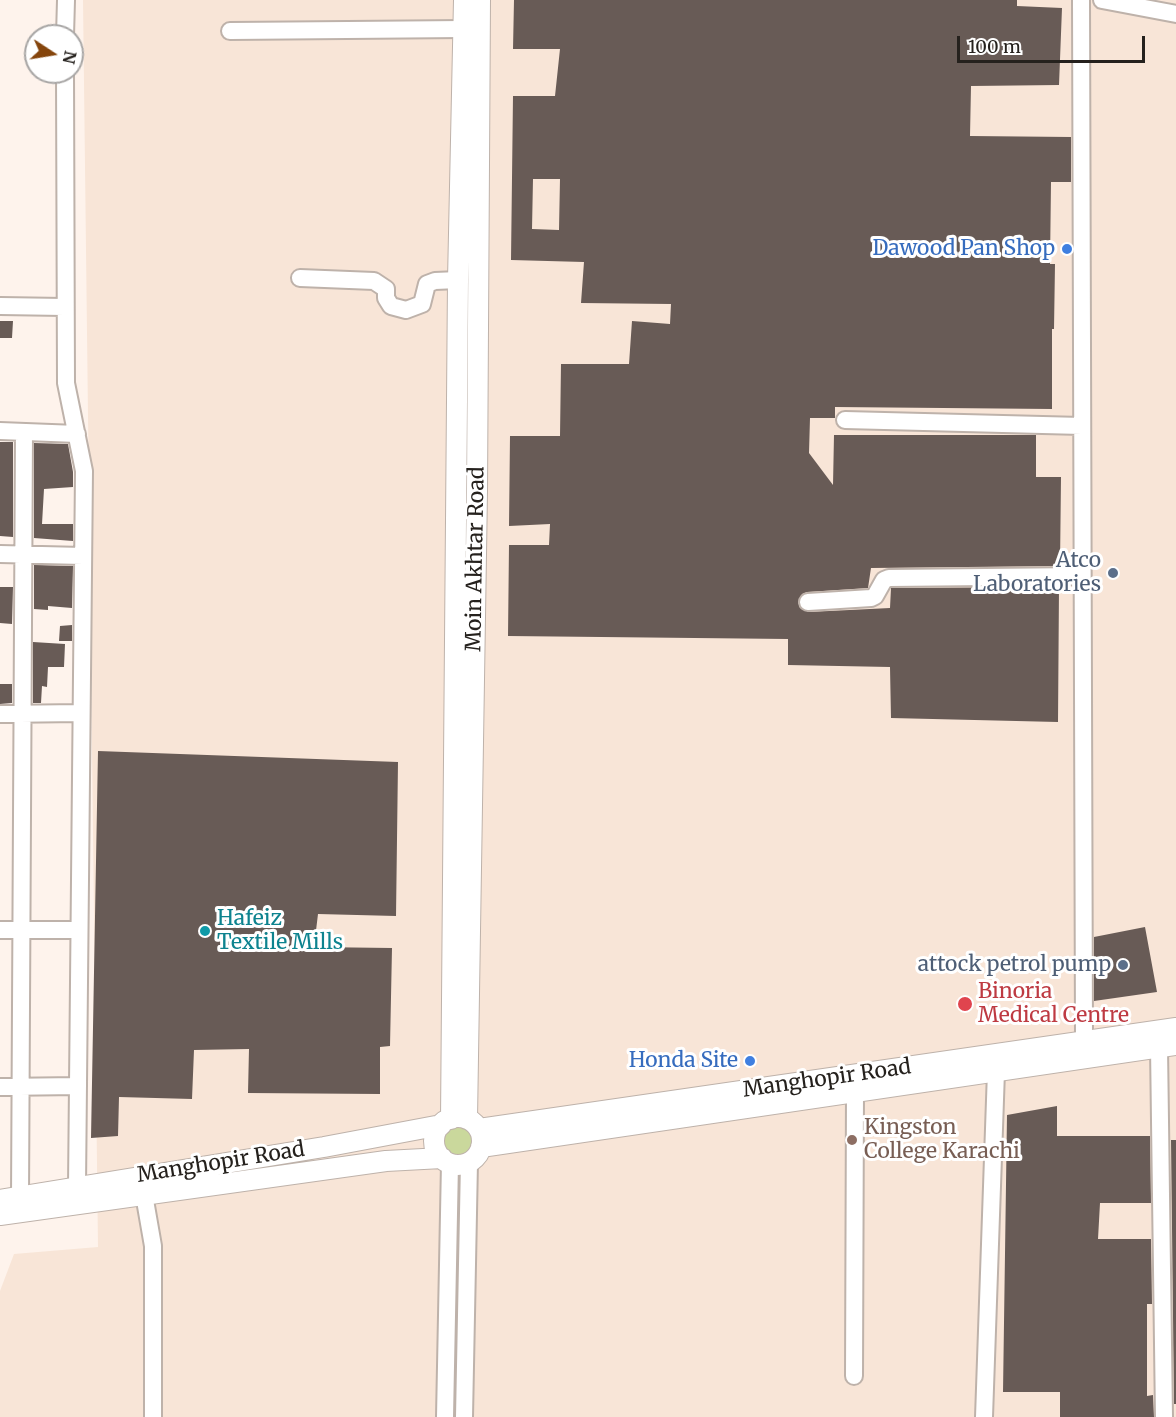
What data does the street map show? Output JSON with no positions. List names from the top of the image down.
{
  "streets": {
    "main road": ["Moin Akhtar Road", "Manghopir Road"]
  },
  "crossings": [
    ["Moin Akhtar Road", "Manghopir Road"]
  ],
  "places": [
    "Dawood Pan Shop",
    "Atco Laboratories",
    "Hafeiz Textile Mills",
    "attock petrol pump",
    "Binoria Medical Centre",
    "Honda Site",
    "Kingston College Karachi"
  ],
  "scale_bar": "100 m",
  "north": "right"
}
